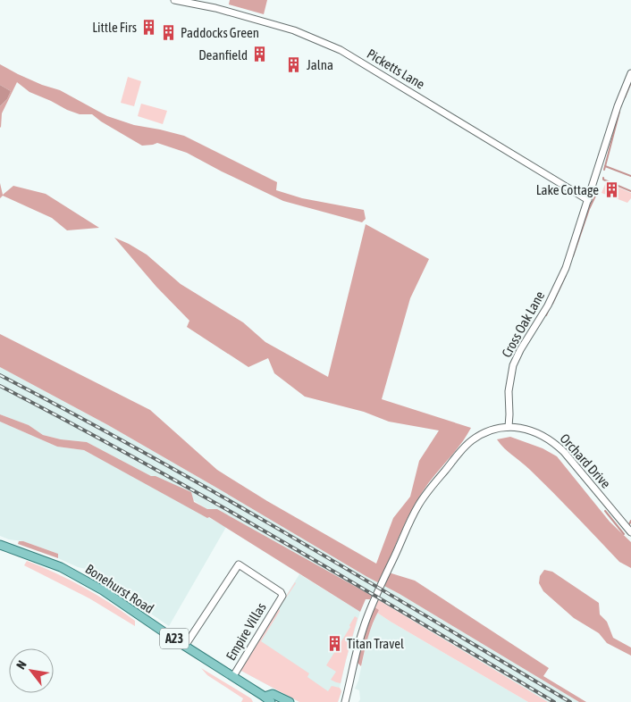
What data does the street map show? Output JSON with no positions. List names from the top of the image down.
{
  "streets": {
    "main road": ["Bonehurst Road", "A23"],
    "street": [
      "Picketts Lane",
      "Cross Oak Lane",
      "Orchard Drive",
      "Empire Villas"
    ]
  },
  "crossings": [
    ["Picketts Lane", "Cross Oak Lane"],
    ["Cross Oak Lane", "Orchard Drive"],
    ["Bonehurst Road", "Empire Villas"]
  ],
  "places": {
    "building": [
      "Little Firs",
      "Paddocks Green",
      "Deanfield",
      "Jalna",
      "Lake Cottage",
      "Titan Travel"
    ]
  },
  "north": "top left"
}
